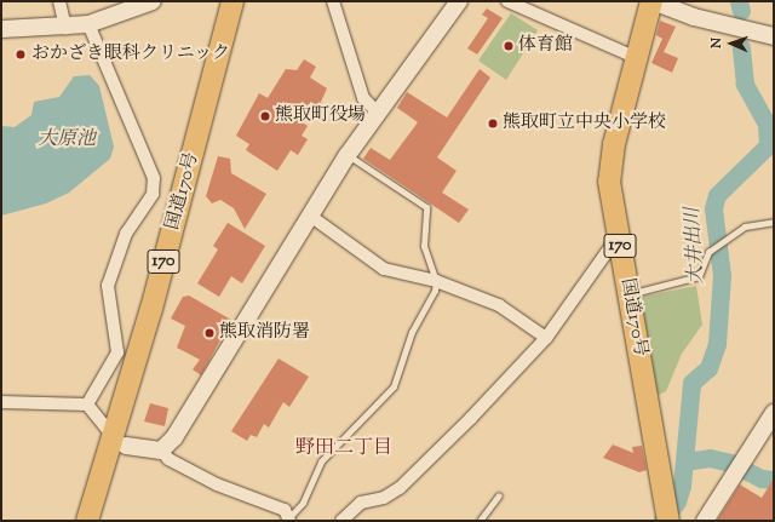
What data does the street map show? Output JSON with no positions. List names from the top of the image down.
{
  "streets": {
    "highway": ["国道170号", "170"]
  },
  "districts": ["野田二丁目"],
  "water": ["大原池", "大井出川"],
  "places": [
    "体育館",
    "おかざき眼科クリニック",
    "熊取町役場",
    "熊取町立中央小学校",
    "熊取消防署"
  ],
  "north": "left"
}
